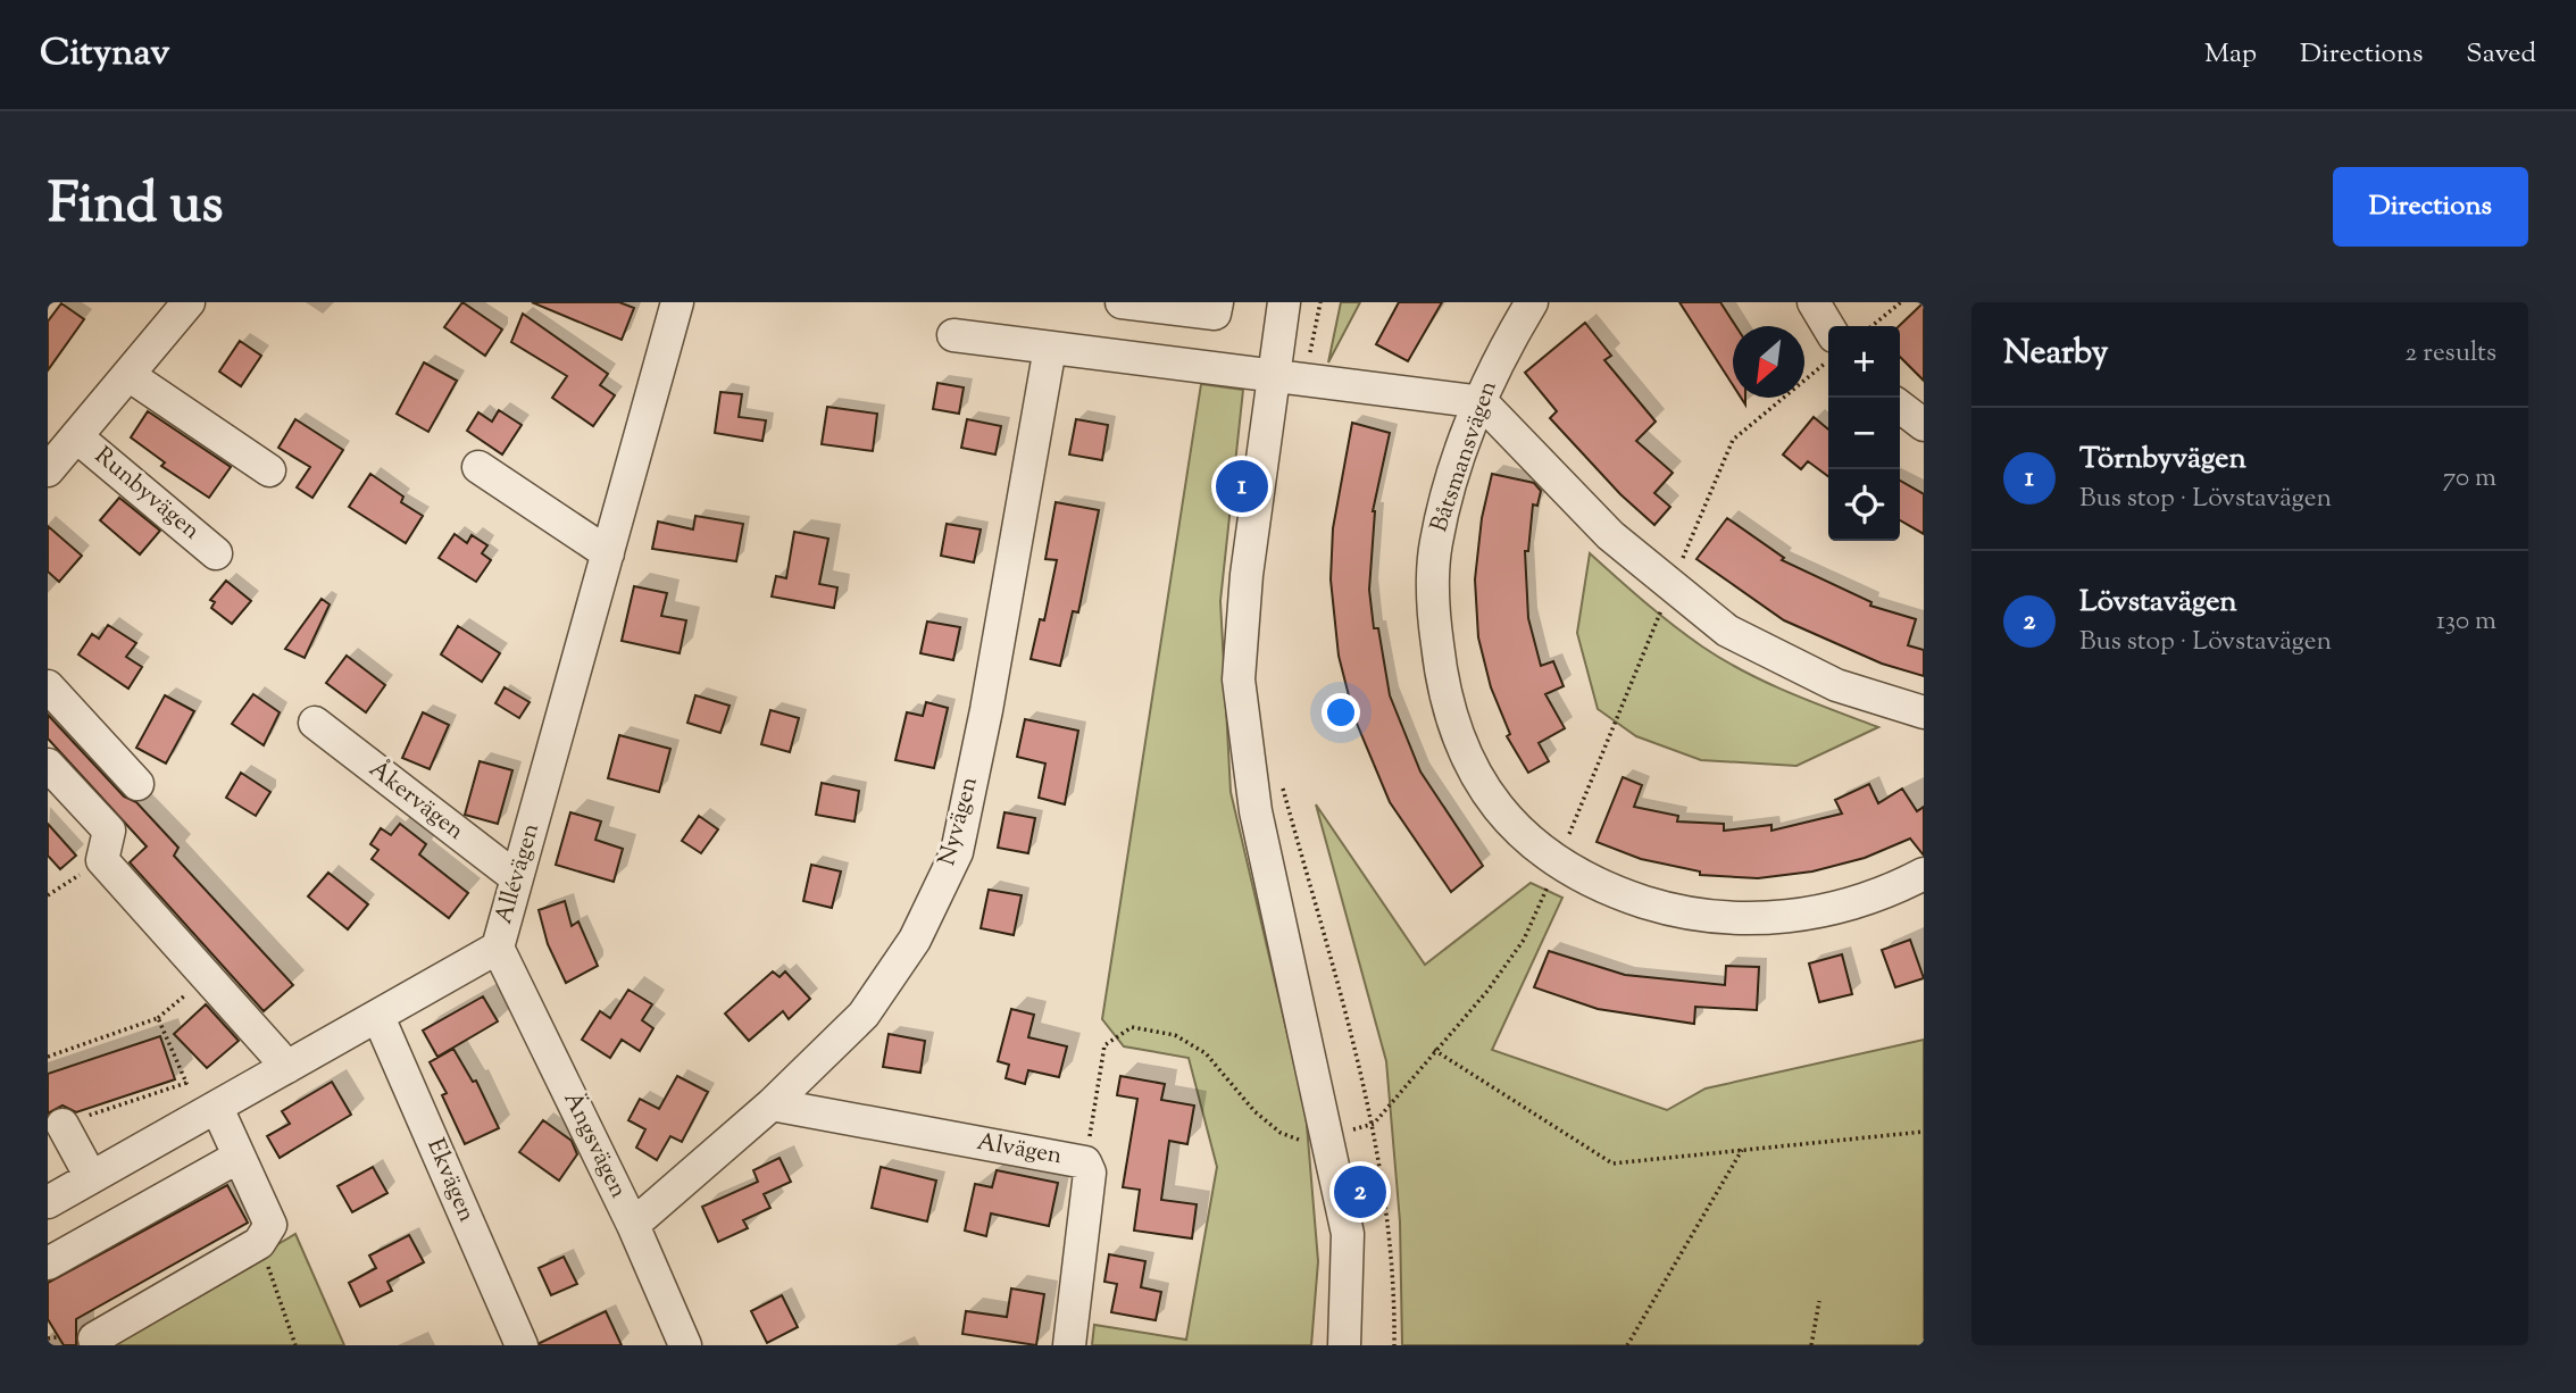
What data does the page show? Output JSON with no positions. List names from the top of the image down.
{
  "streets": {
    "street": [
      "Båtsmansvägen",
      "Runbyvägen",
      "Åkervägen",
      "Nyvägen",
      "Allévägen",
      "Ängsvägen",
      "Alvägen",
      "Ekvägen"
    ]
  },
  "crossings": [
    ["Åkervägen", "Allévägen"],
    ["Nyvägen", "Ängsvägen"],
    ["Nyvägen", "Alvägen"],
    ["Allévägen", "Ängsvägen"],
    ["Allévägen", "Ekvägen"]
  ],
  "north": "bottom left",
  "page": {
    "header": "Citynav",
    "nav": ["Map", "Directions", "Saved"],
    "title": "Find us",
    "buttons": "Directions",
    "heading": ["Nearby", "2 results"],
    "map_buttons": ["+", "−"],
    "list": [
      {
        "mark": "1",
        "name": "Törnbyvägen",
        "note": "Bus stop · Lövstavägen",
        "value": "70 m"
      },
      {
        "mark": "2",
        "name": "Lövstavägen",
        "note": "Bus stop · Lövstavägen",
        "value": "130 m"
      }
    ],
    "pins": ["1", "2"]
  }
}
